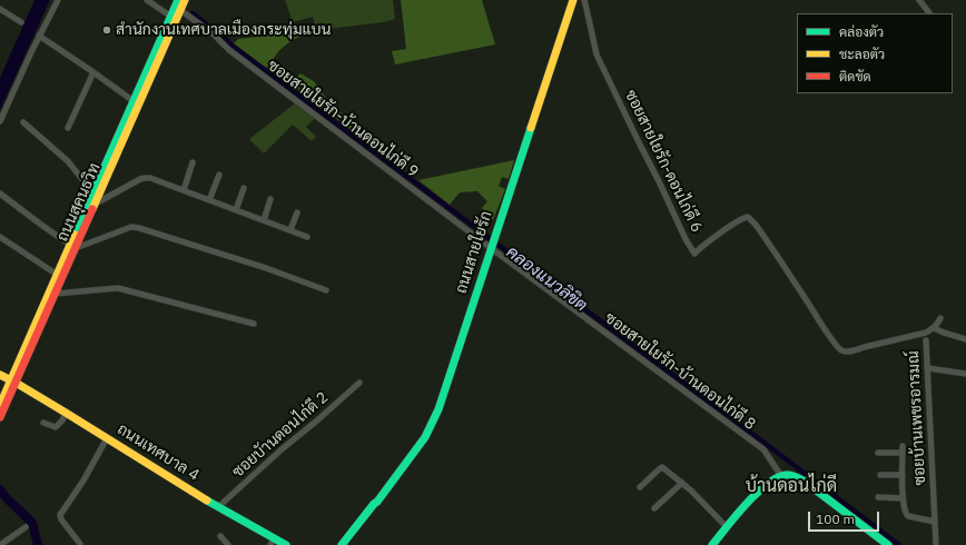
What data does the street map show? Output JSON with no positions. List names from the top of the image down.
{
  "streets": {
    "street": [
      "ซอยสายใยรัก-บ้านดอนไก่ดี 9",
      "ซอยสายใยรัก-ดอนไก่ดี 6",
      "ถนนสุคนธวิท",
      "ถนนสายใยรัก",
      "ซอยสายใยรัก-บ้านดอนไก่ดี 8",
      "ซอยบ้านเพชรอารมณ์",
      "ซอยบัานดอนไก่ดี 2",
      "ถนนเทศบาล 4"
    ]
  },
  "crossings": [
    ["ซอยสายใยรัก-บ้านดอนไก่ดี 9", "ถนนสุคนธวิท"],
    ["ซอยสายใยรัก-บ้านดอนไก่ดี 9", "ถนนสายใยรัก"],
    ["ซอยสายใยรัก-บ้านดอนไก่ดี 9", "ซอยสายใยรัก-บ้านดอนไก่ดี 8"],
    ["ถนนสุคนธวิท", "ถนนเทศบาล 4"],
    ["ถนนสายใยรัก", "ซอยสายใยรัก-บ้านดอนไก่ดี 8"],
    ["ซอยบัานดอนไก่ดี 2", "ถนนเทศบาล 4"]
  ],
  "districts": ["บ้านดอนไก่ดี"],
  "water": ["คลองแนวลิขิต"],
  "places": ["สำนักงานเทศบาลเมืองกระทุ่มแบน"],
  "legend": ["คล่องตัว", "ชะลอตัว", "ติดขัด"],
  "scale_bar": "100 m"
}
